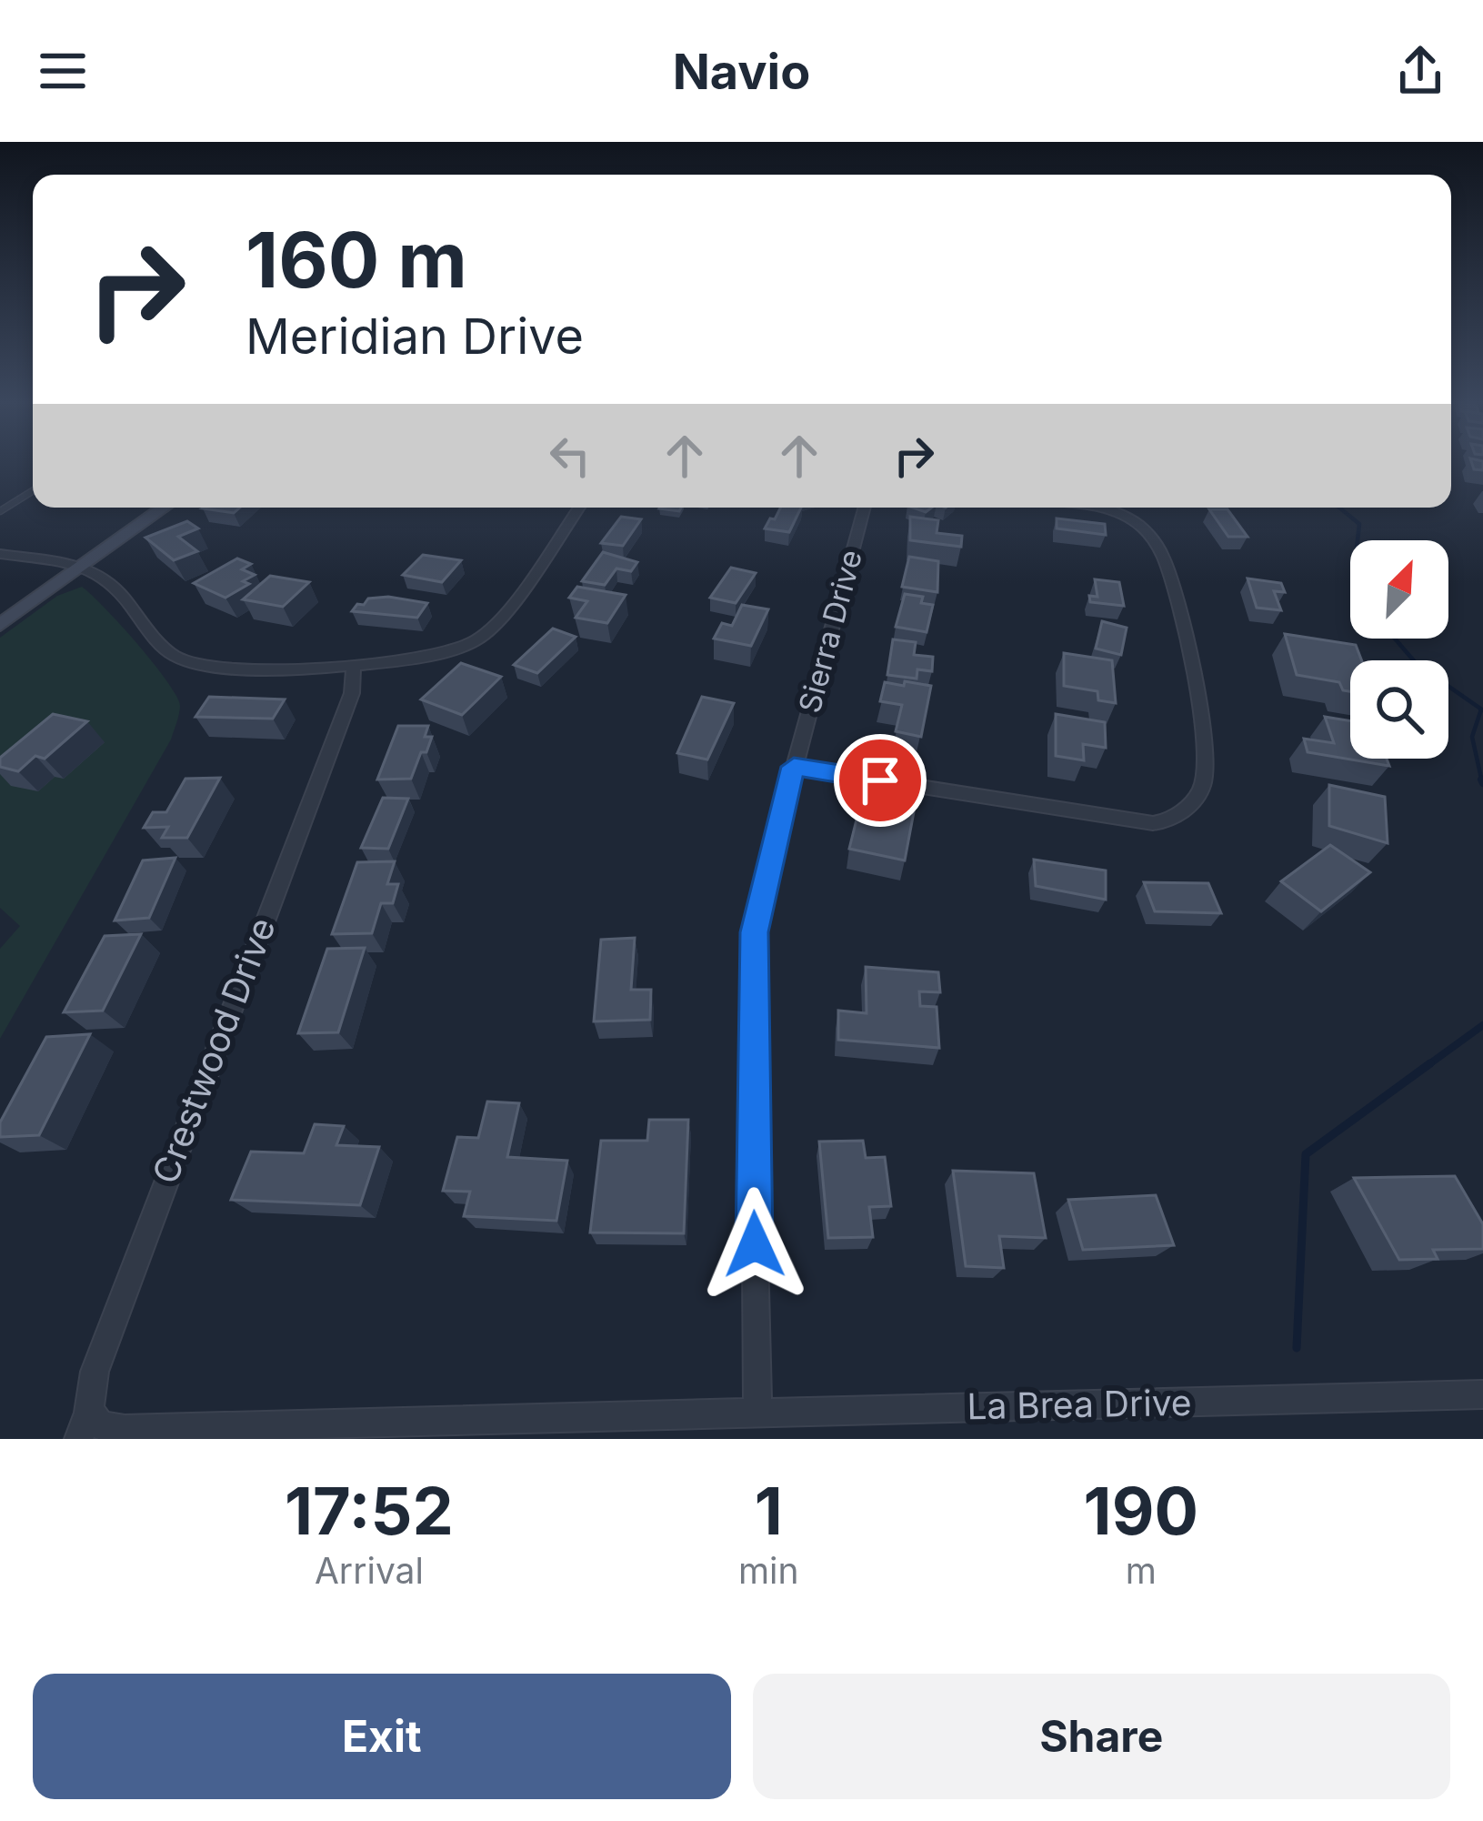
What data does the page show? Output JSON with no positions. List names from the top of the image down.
{
  "streets": {
    "street": ["Sierra Drive", "Crestwood Drive", "La Brea Drive"]
  },
  "crossings": [
    ["Sierra Drive", "La Brea Drive"],
    ["Crestwood Drive", "La Brea Drive"]
  ],
  "north": "top right",
  "page": {
    "header": "Navio",
    "turn": ["160 m", "Meridian Drive"],
    "eta": [
      "17:52",
      "Arrival",
      "1",
      "min",
      "190",
      "m"
    ],
    "buttons": ["Exit", "Share"]
  }
}
